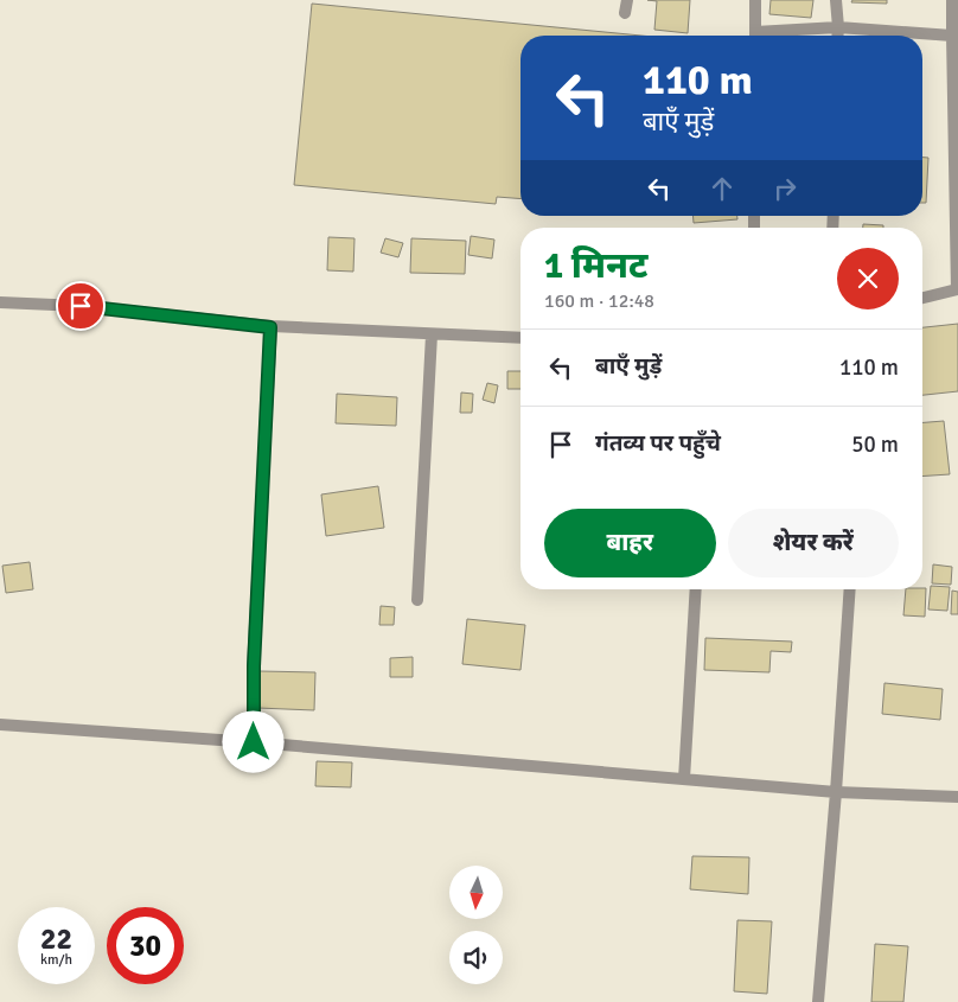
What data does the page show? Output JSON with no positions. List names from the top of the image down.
{
  "north": "bottom",
  "page": {
    "turn": ["110 m", "बाएँ मुड़ें"],
    "heading": ["1 मिनट", "160 m · 12:48"],
    "list": [
      {
        "name": "बाएँ मुड़ें",
        "value": "110 m"
      },
      {
        "name": "गंतव्य पर पहुँचे",
        "value": "50 m"
      }
    ],
    "buttons": ["बाहर", "शेयर करें"],
    "speed": "22 km/h",
    "limit": "30"
  }
}
